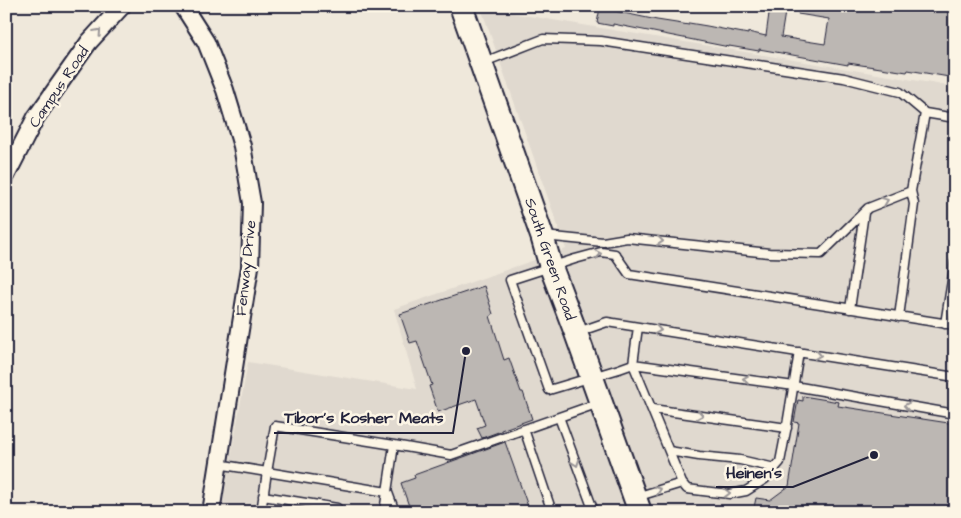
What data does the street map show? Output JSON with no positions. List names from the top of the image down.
{
  "streets": {
    "main road": ["South Green Road"],
    "street": ["Campus Road", "Fenway Drive"]
  },
  "one_way": ["Campus Road"],
  "places": ["Tibor's Kosher Meats", "Heinen's"]
}
